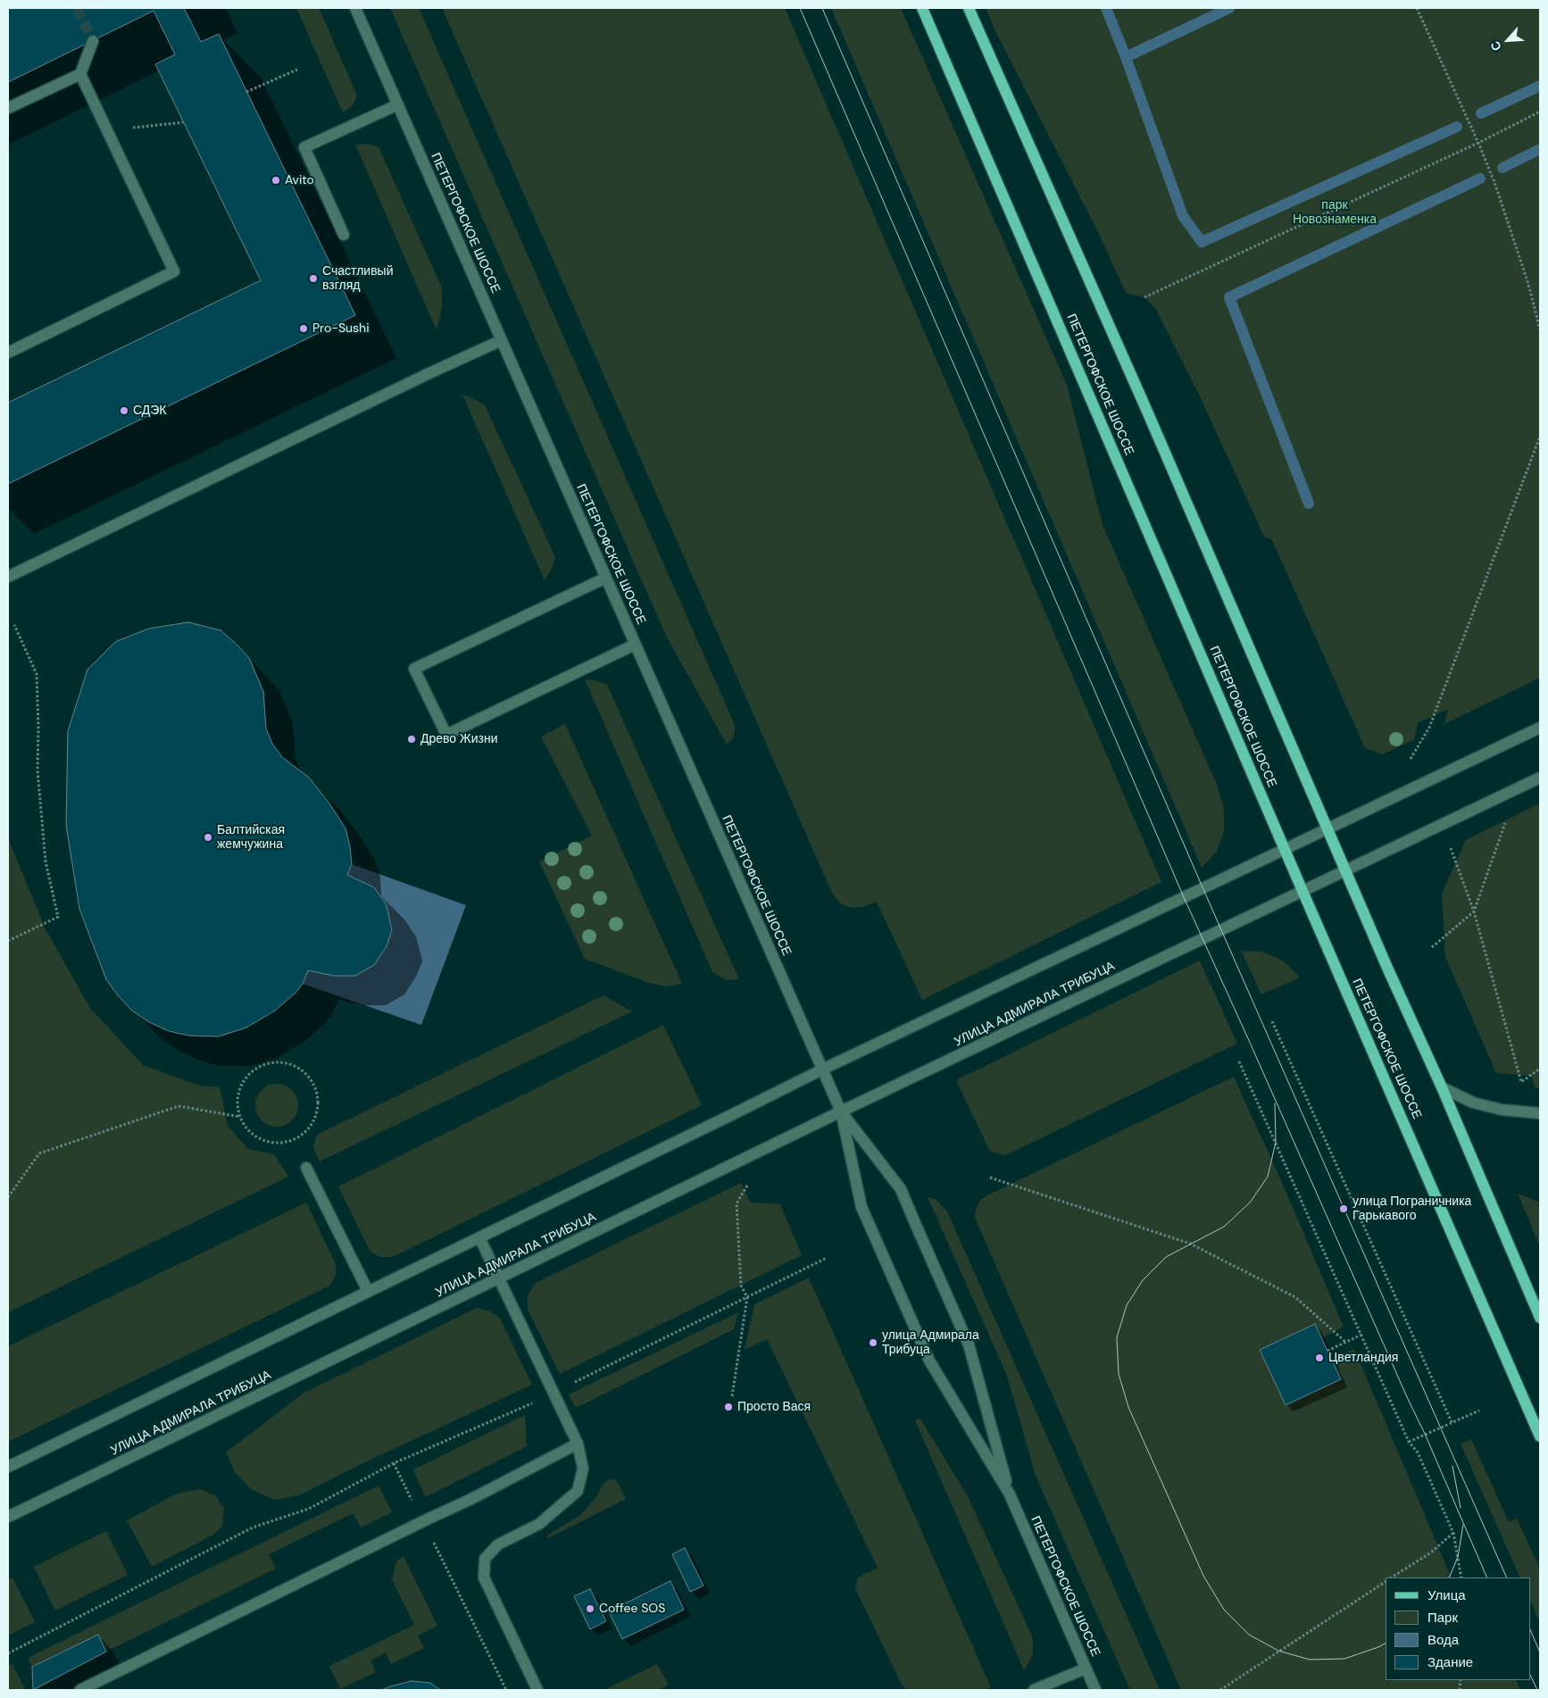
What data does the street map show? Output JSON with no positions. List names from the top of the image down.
{
  "streets": {
    "main road": ["ПЕТЕРГОФСКОЕ ШОССЕ"],
    "street": ["УЛИЦА АДМИРАЛА ТРИБУЦА"]
  },
  "crossings": [
    ["ПЕТЕРГОФСКОЕ ШОССЕ", "УЛИЦА АДМИРАЛА ТРИБУЦА"]
  ],
  "parks": ["парк Новознаменка"],
  "places": [
    "Avito",
    "Счастливый взгляд",
    "Pro-Sushi",
    "СДЭК",
    "Древо Жизни",
    "Балтийская жемчужина",
    "улица Пограничника Гарькавого",
    "улица Адмирала Трибуца",
    "Цветландия",
    "Просто Вася",
    "Coffee SOS"
  ],
  "legend": [
    "Улица",
    "Парк",
    "Вода",
    "Здание"
  ],
  "north": "bottom left"
}
